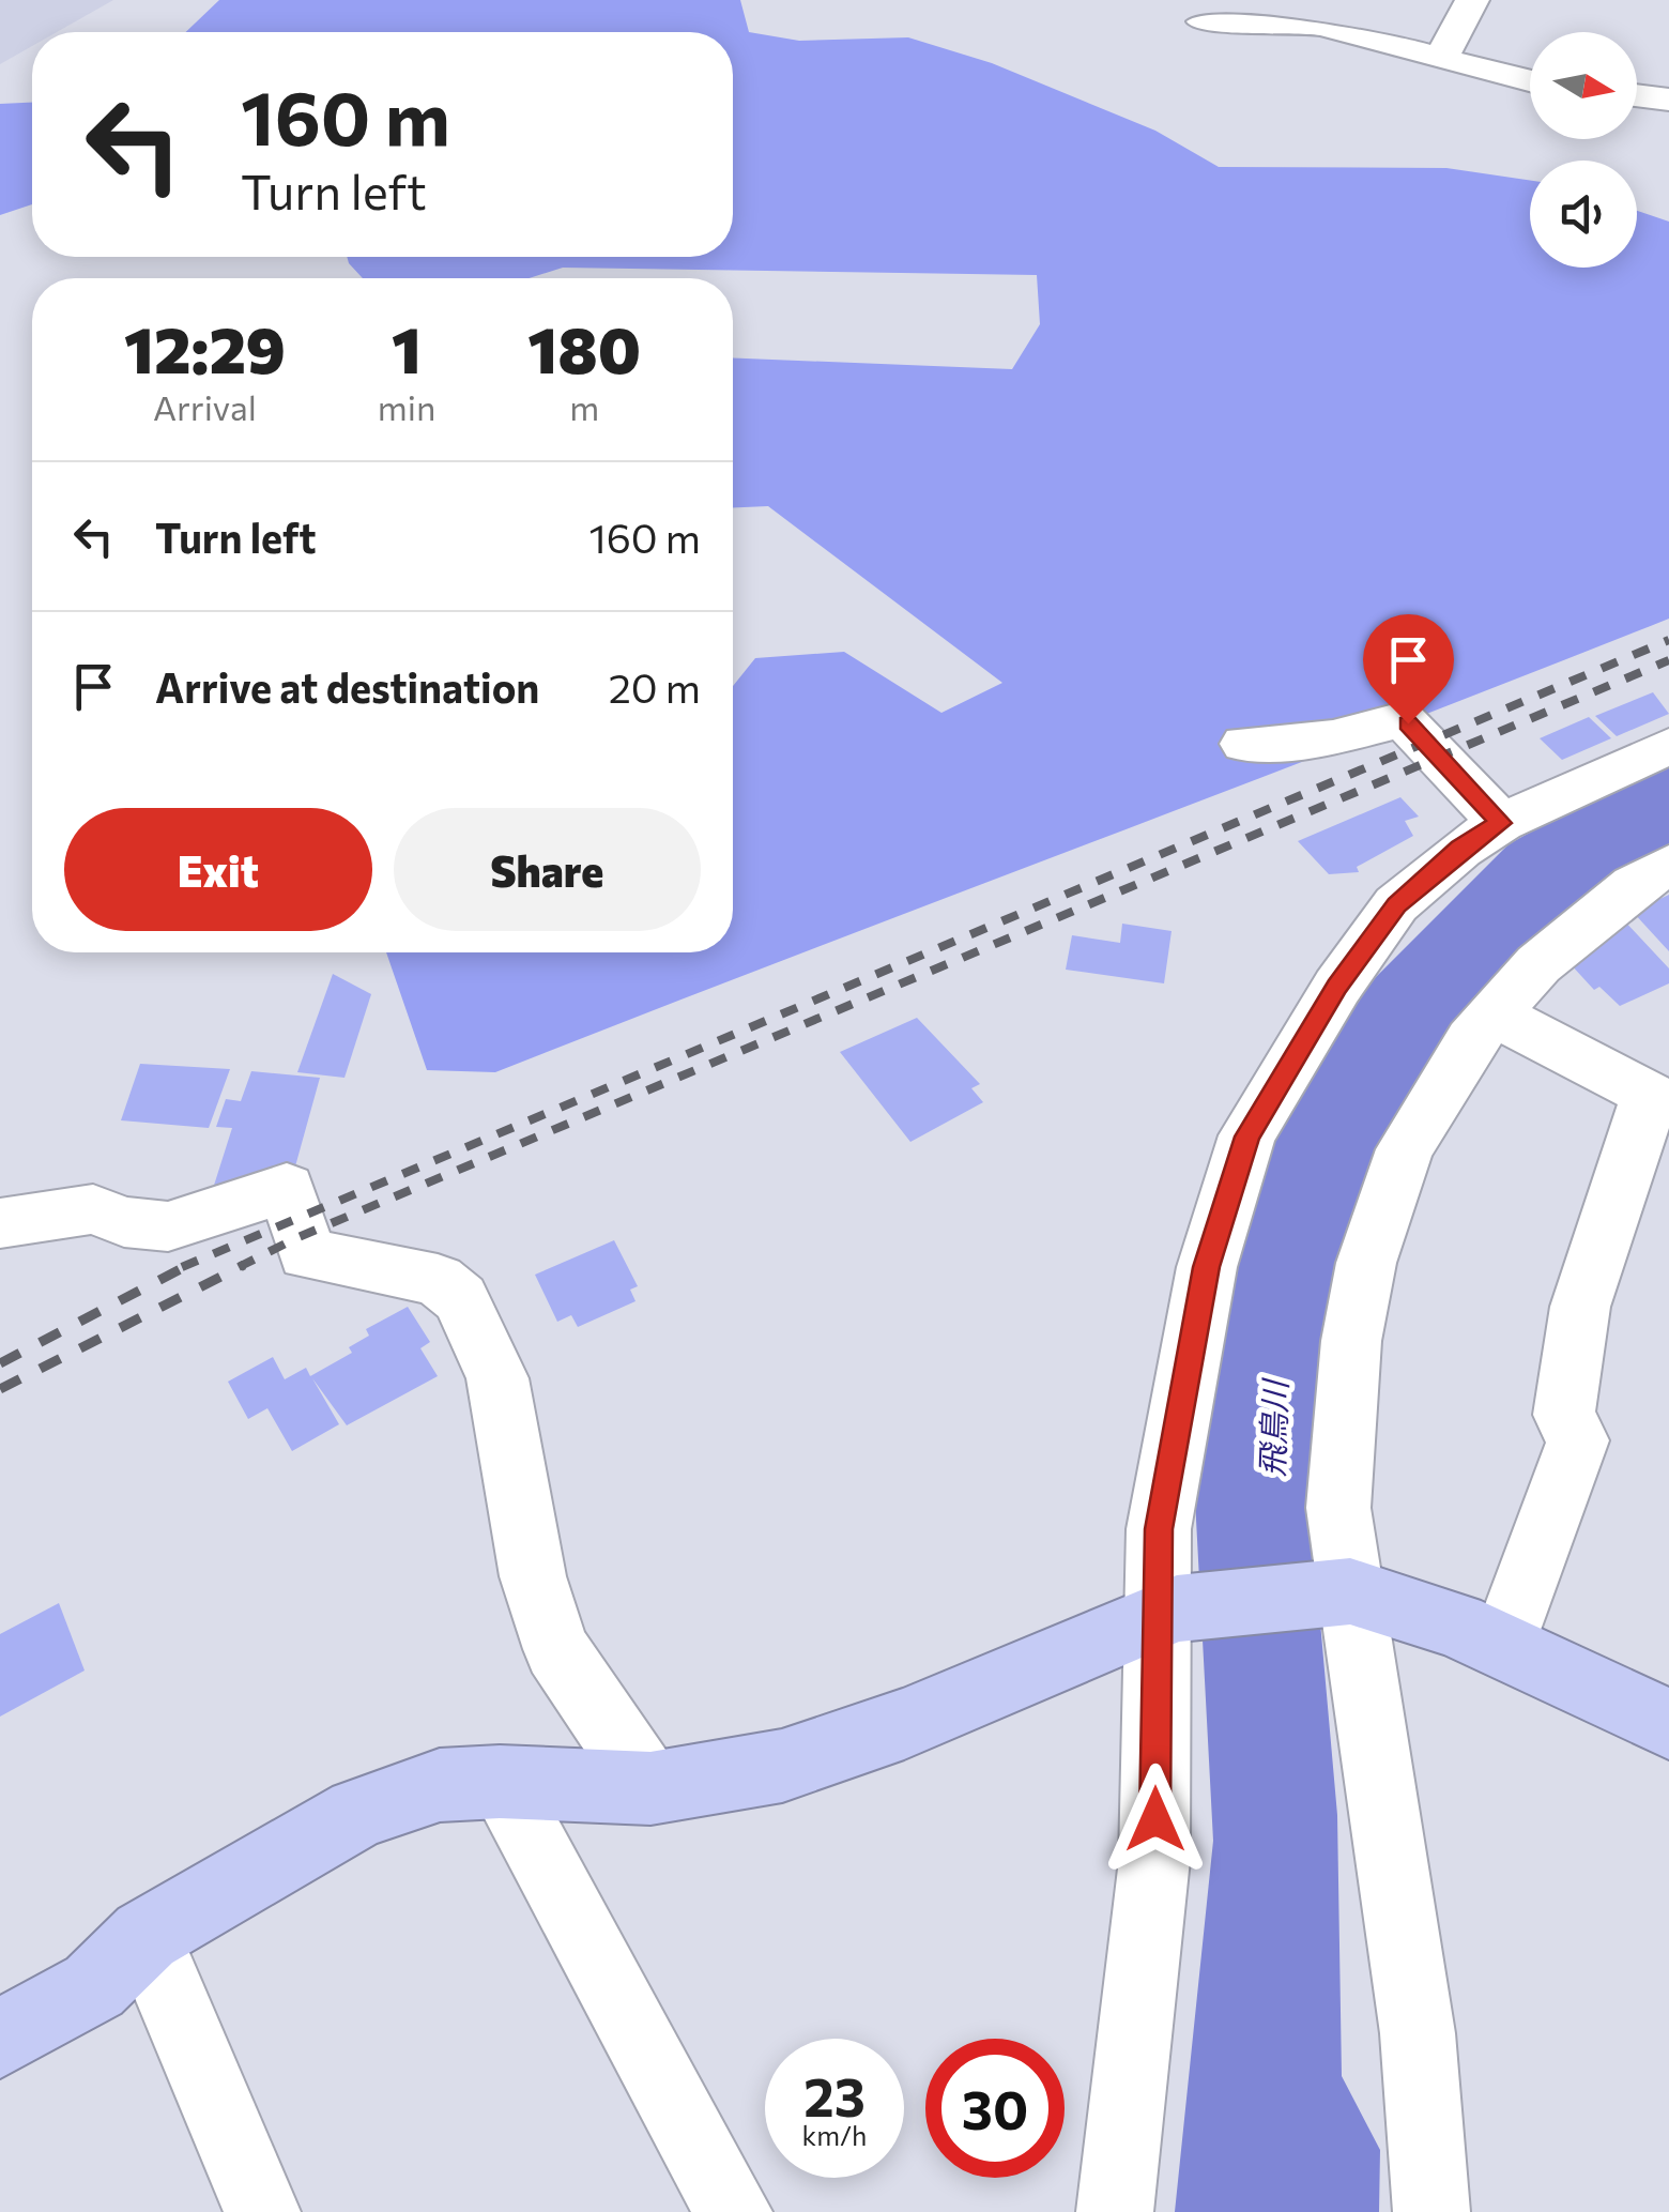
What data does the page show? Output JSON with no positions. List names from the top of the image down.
{
  "water": ["飛鳥川"],
  "north": "right",
  "page": {
    "turn": ["160 m", "Turn left"],
    "eta": [
      "12:29",
      "Arrival",
      "1",
      "min",
      "180",
      "m"
    ],
    "list": [
      {
        "name": "Turn left",
        "value": "160 m"
      },
      {
        "name": "Arrive at destination",
        "value": "20 m"
      }
    ],
    "buttons": ["Exit", "Share"],
    "speed": "23 km/h",
    "limit": "30"
  }
}
